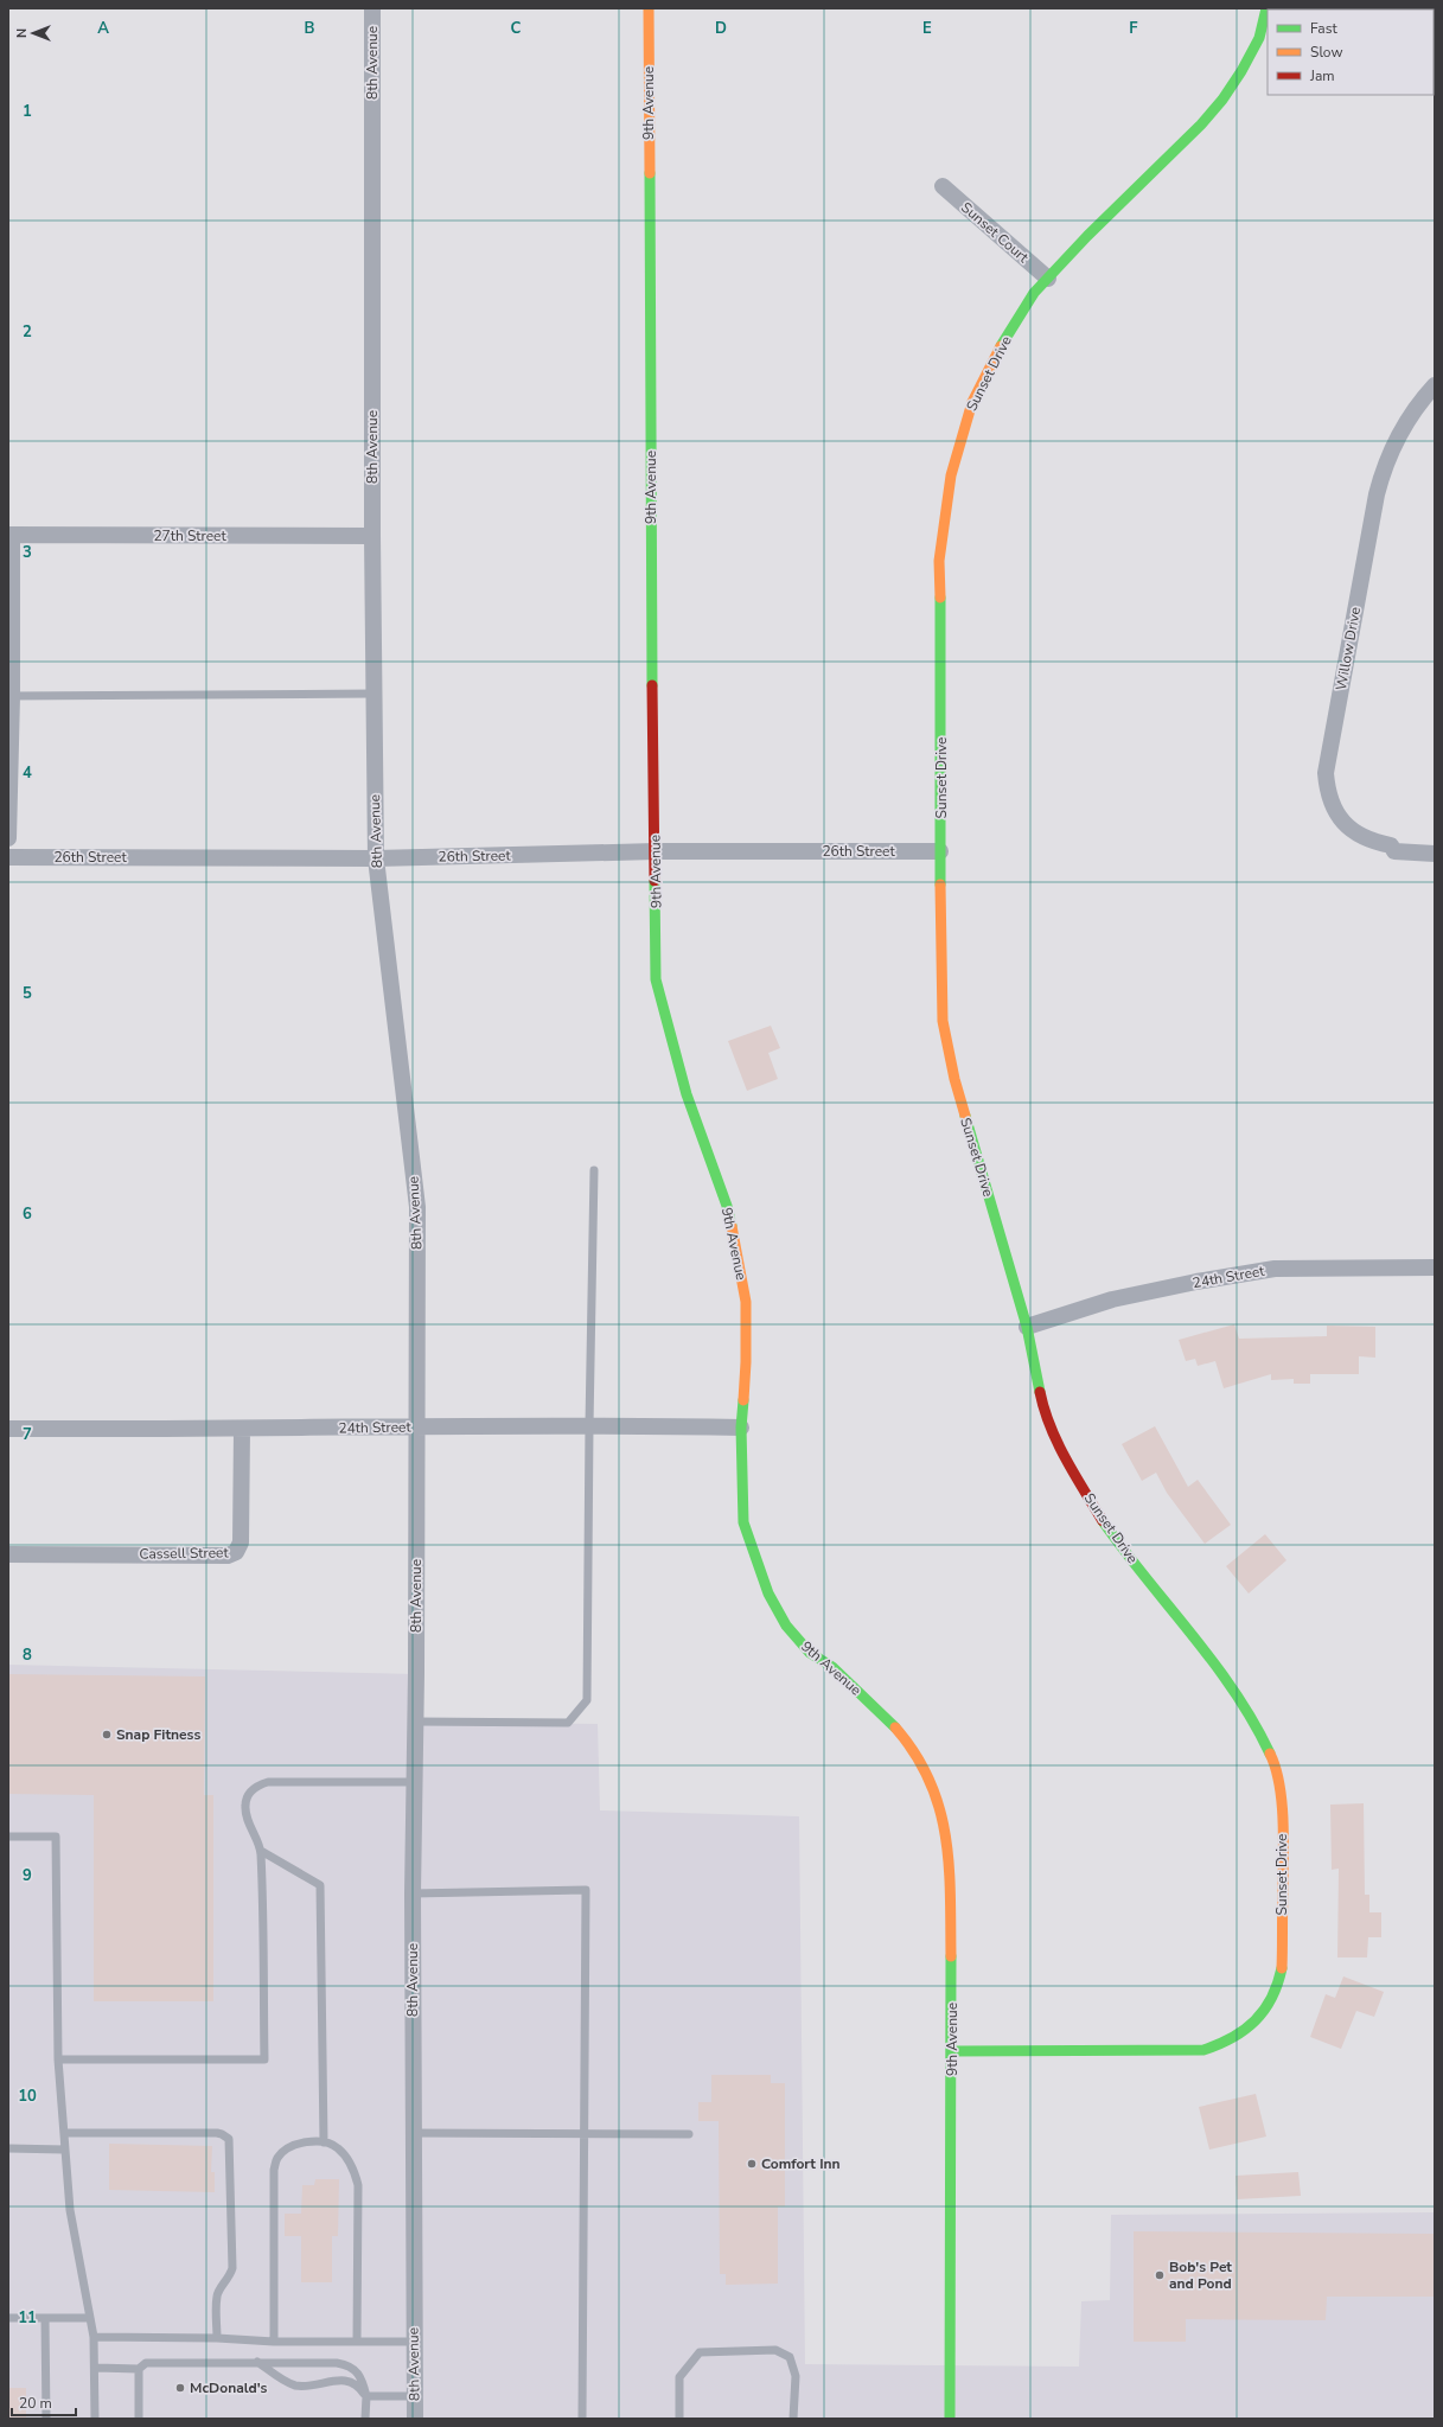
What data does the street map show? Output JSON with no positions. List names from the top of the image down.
{
  "streets": {
    "street": [
      "8th Avenue",
      "9th Avenue",
      "Sunset Court",
      "Sunset Drive",
      "27th Street",
      "Willow Drive",
      "26th Street",
      "24th Street",
      "Cassell Street"
    ]
  },
  "crossings": [
    ["8th Avenue", "27th Street"],
    ["8th Avenue", "26th Street"],
    ["8th Avenue", "24th Street"],
    ["9th Avenue", "Sunset Drive"],
    ["9th Avenue", "26th Street"],
    ["9th Avenue", "24th Street"],
    ["Sunset Court", "Sunset Drive"],
    ["Sunset Drive", "26th Street"],
    ["Sunset Drive", "24th Street"],
    ["24th Street", "Cassell Street"]
  ],
  "places": [
    "Snap Fitness",
    "Comfort Inn",
    "Bob's Pet and Pond",
    "McDonald's"
  ],
  "legend": ["Fast", "Slow", "Jam"],
  "scale_bar": "20 m",
  "north": "left",
  "grid": {
    "columns": [
      "A",
      "B",
      "C",
      "D",
      "E",
      "F"
    ],
    "rows": [
      "1",
      "2",
      "3",
      "4",
      "5",
      "6",
      "7",
      "8",
      "9",
      "10",
      "11"
    ]
  }
}
